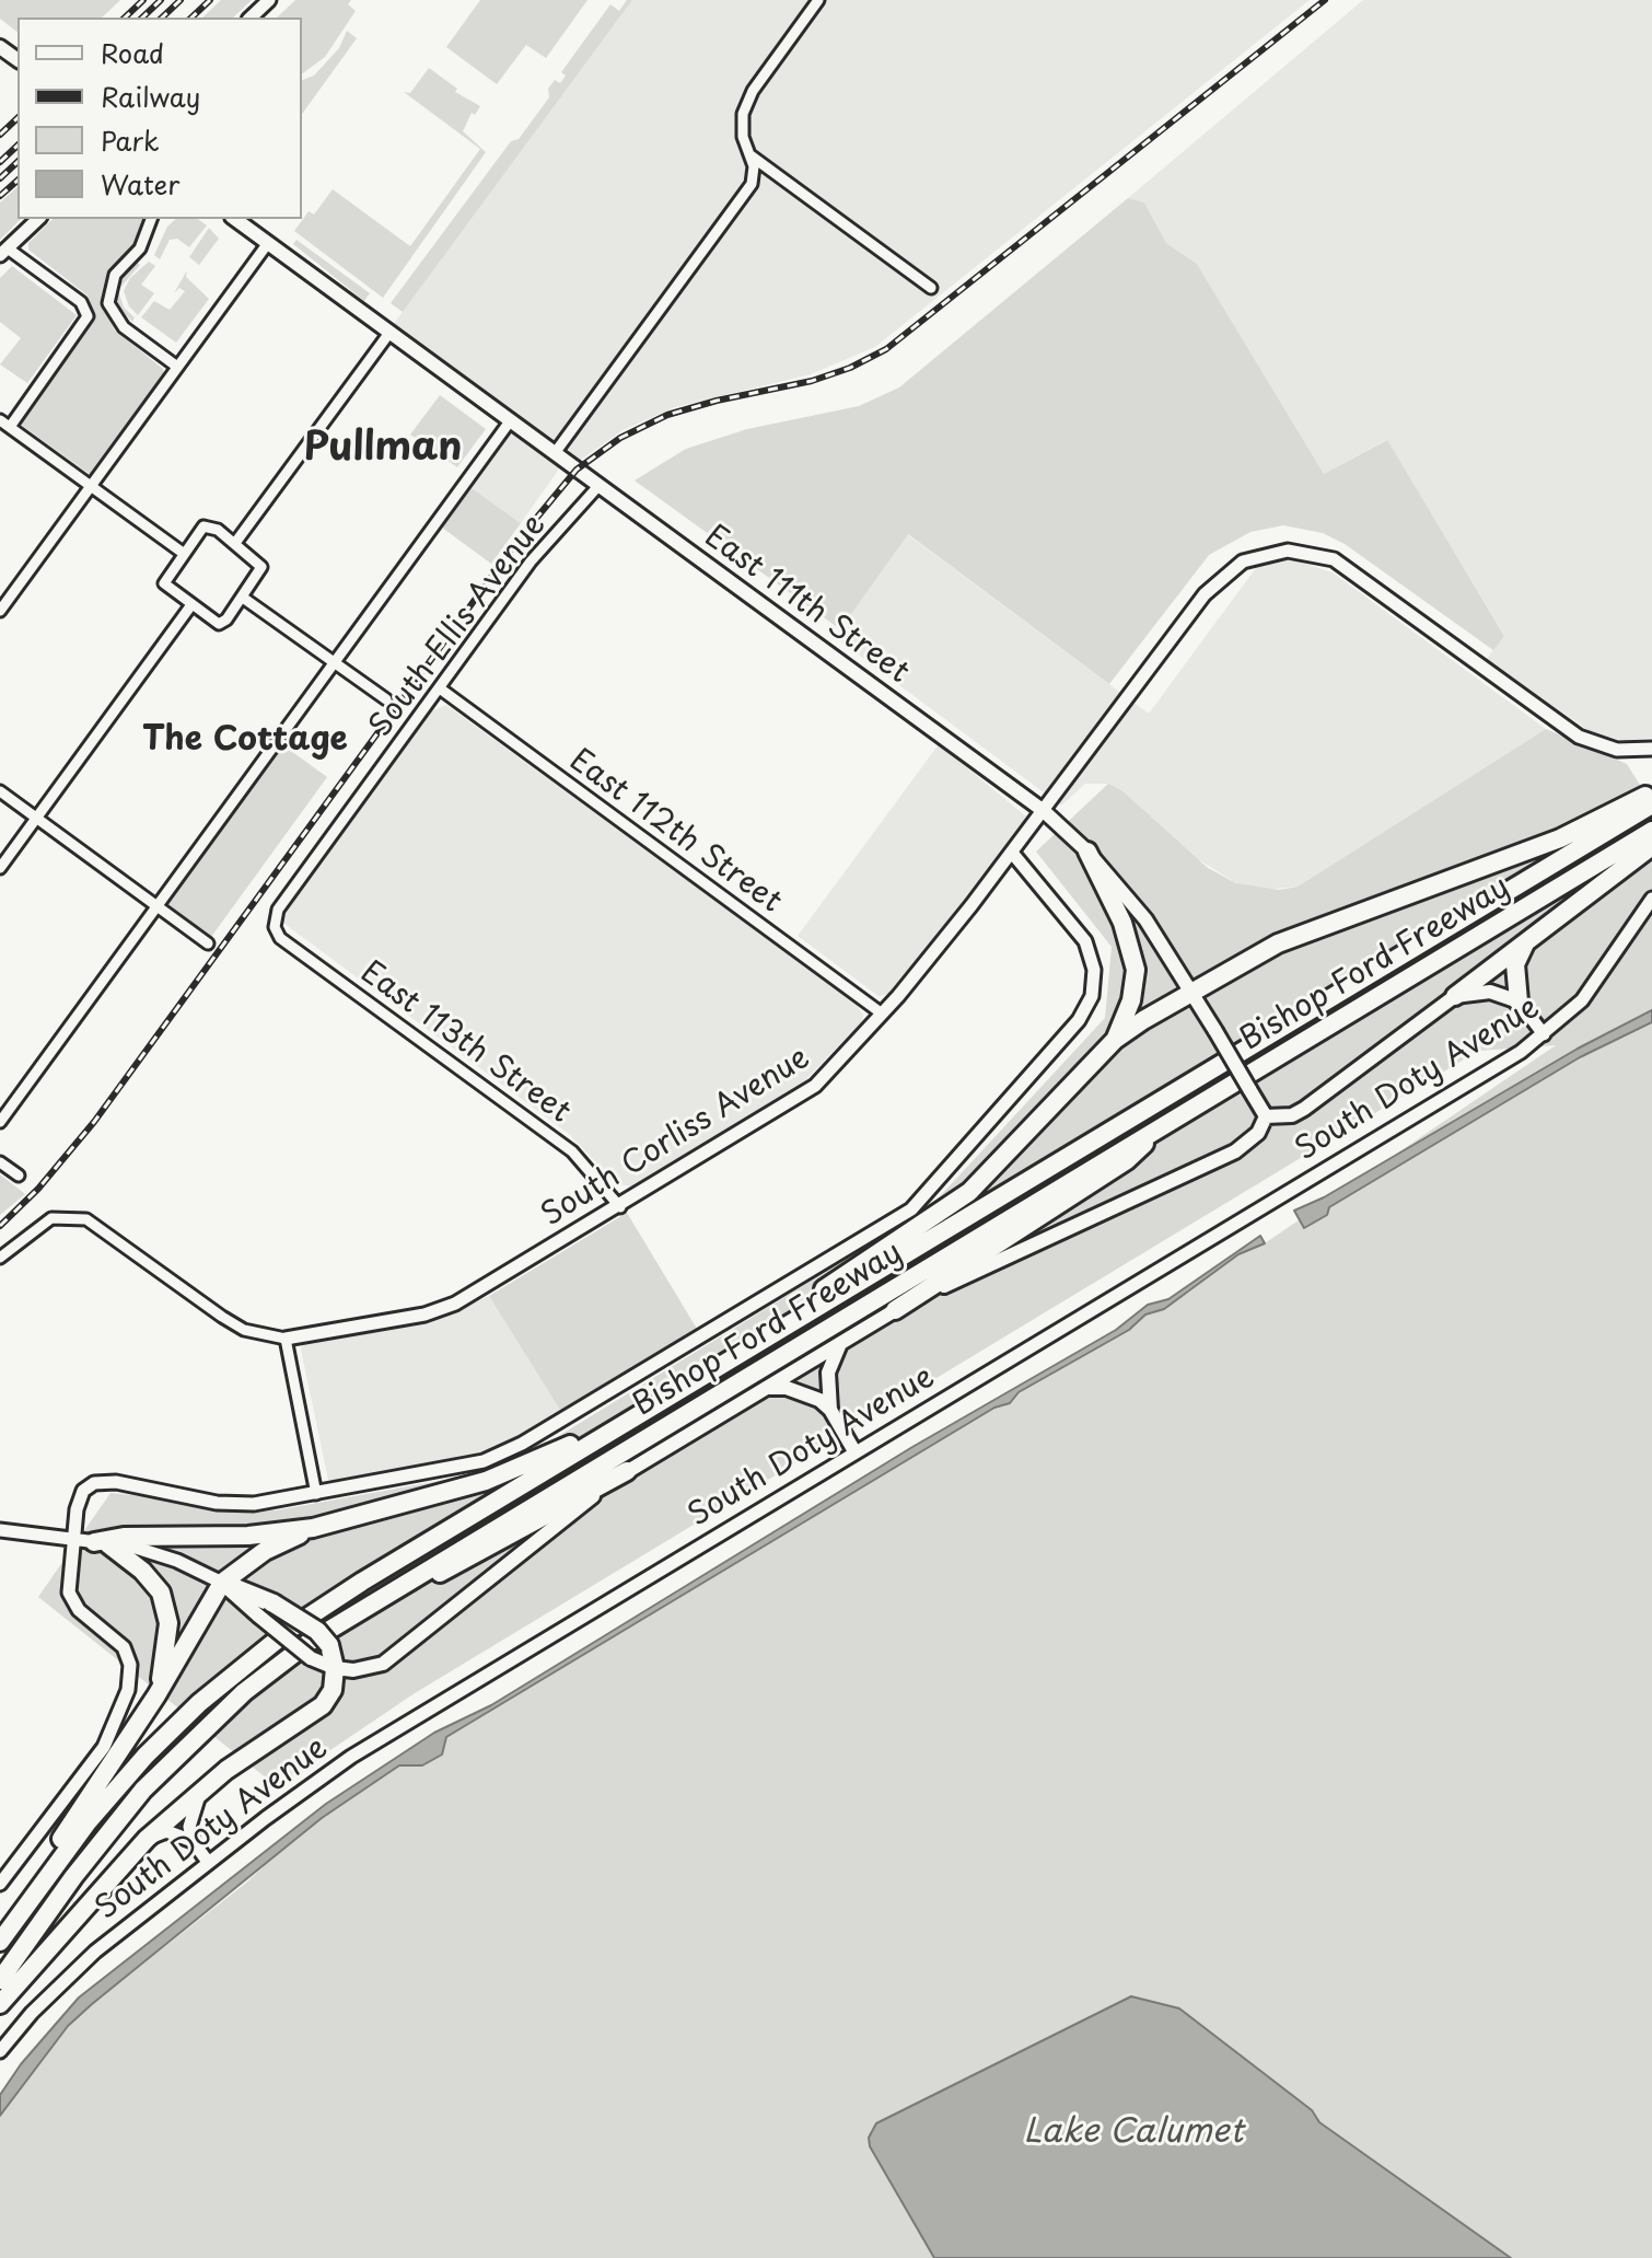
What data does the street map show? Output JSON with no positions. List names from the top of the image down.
{
  "streets": {
    "highway": ["Bishop Ford Freeway"],
    "main road": ["East 111th Street"],
    "street": [
      "South Ellis Avenue",
      "East 112th Street",
      "East 113th Street",
      "South Doty Avenue",
      "South Corliss Avenue"
    ]
  },
  "crossings": [
    ["East 111th Street", "South Ellis Avenue"],
    ["East 111th Street", "South Corliss Avenue"],
    ["South Ellis Avenue", "East 112th Street"],
    ["South Ellis Avenue", "East 113th Street"],
    ["East 112th Street", "South Corliss Avenue"],
    ["East 113th Street", "South Corliss Avenue"]
  ],
  "districts": ["Pullman", "The Cottage"],
  "water": ["Lake Calumet"],
  "legend": [
    "Road",
    "Railway",
    "Park",
    "Water"
  ]
}
